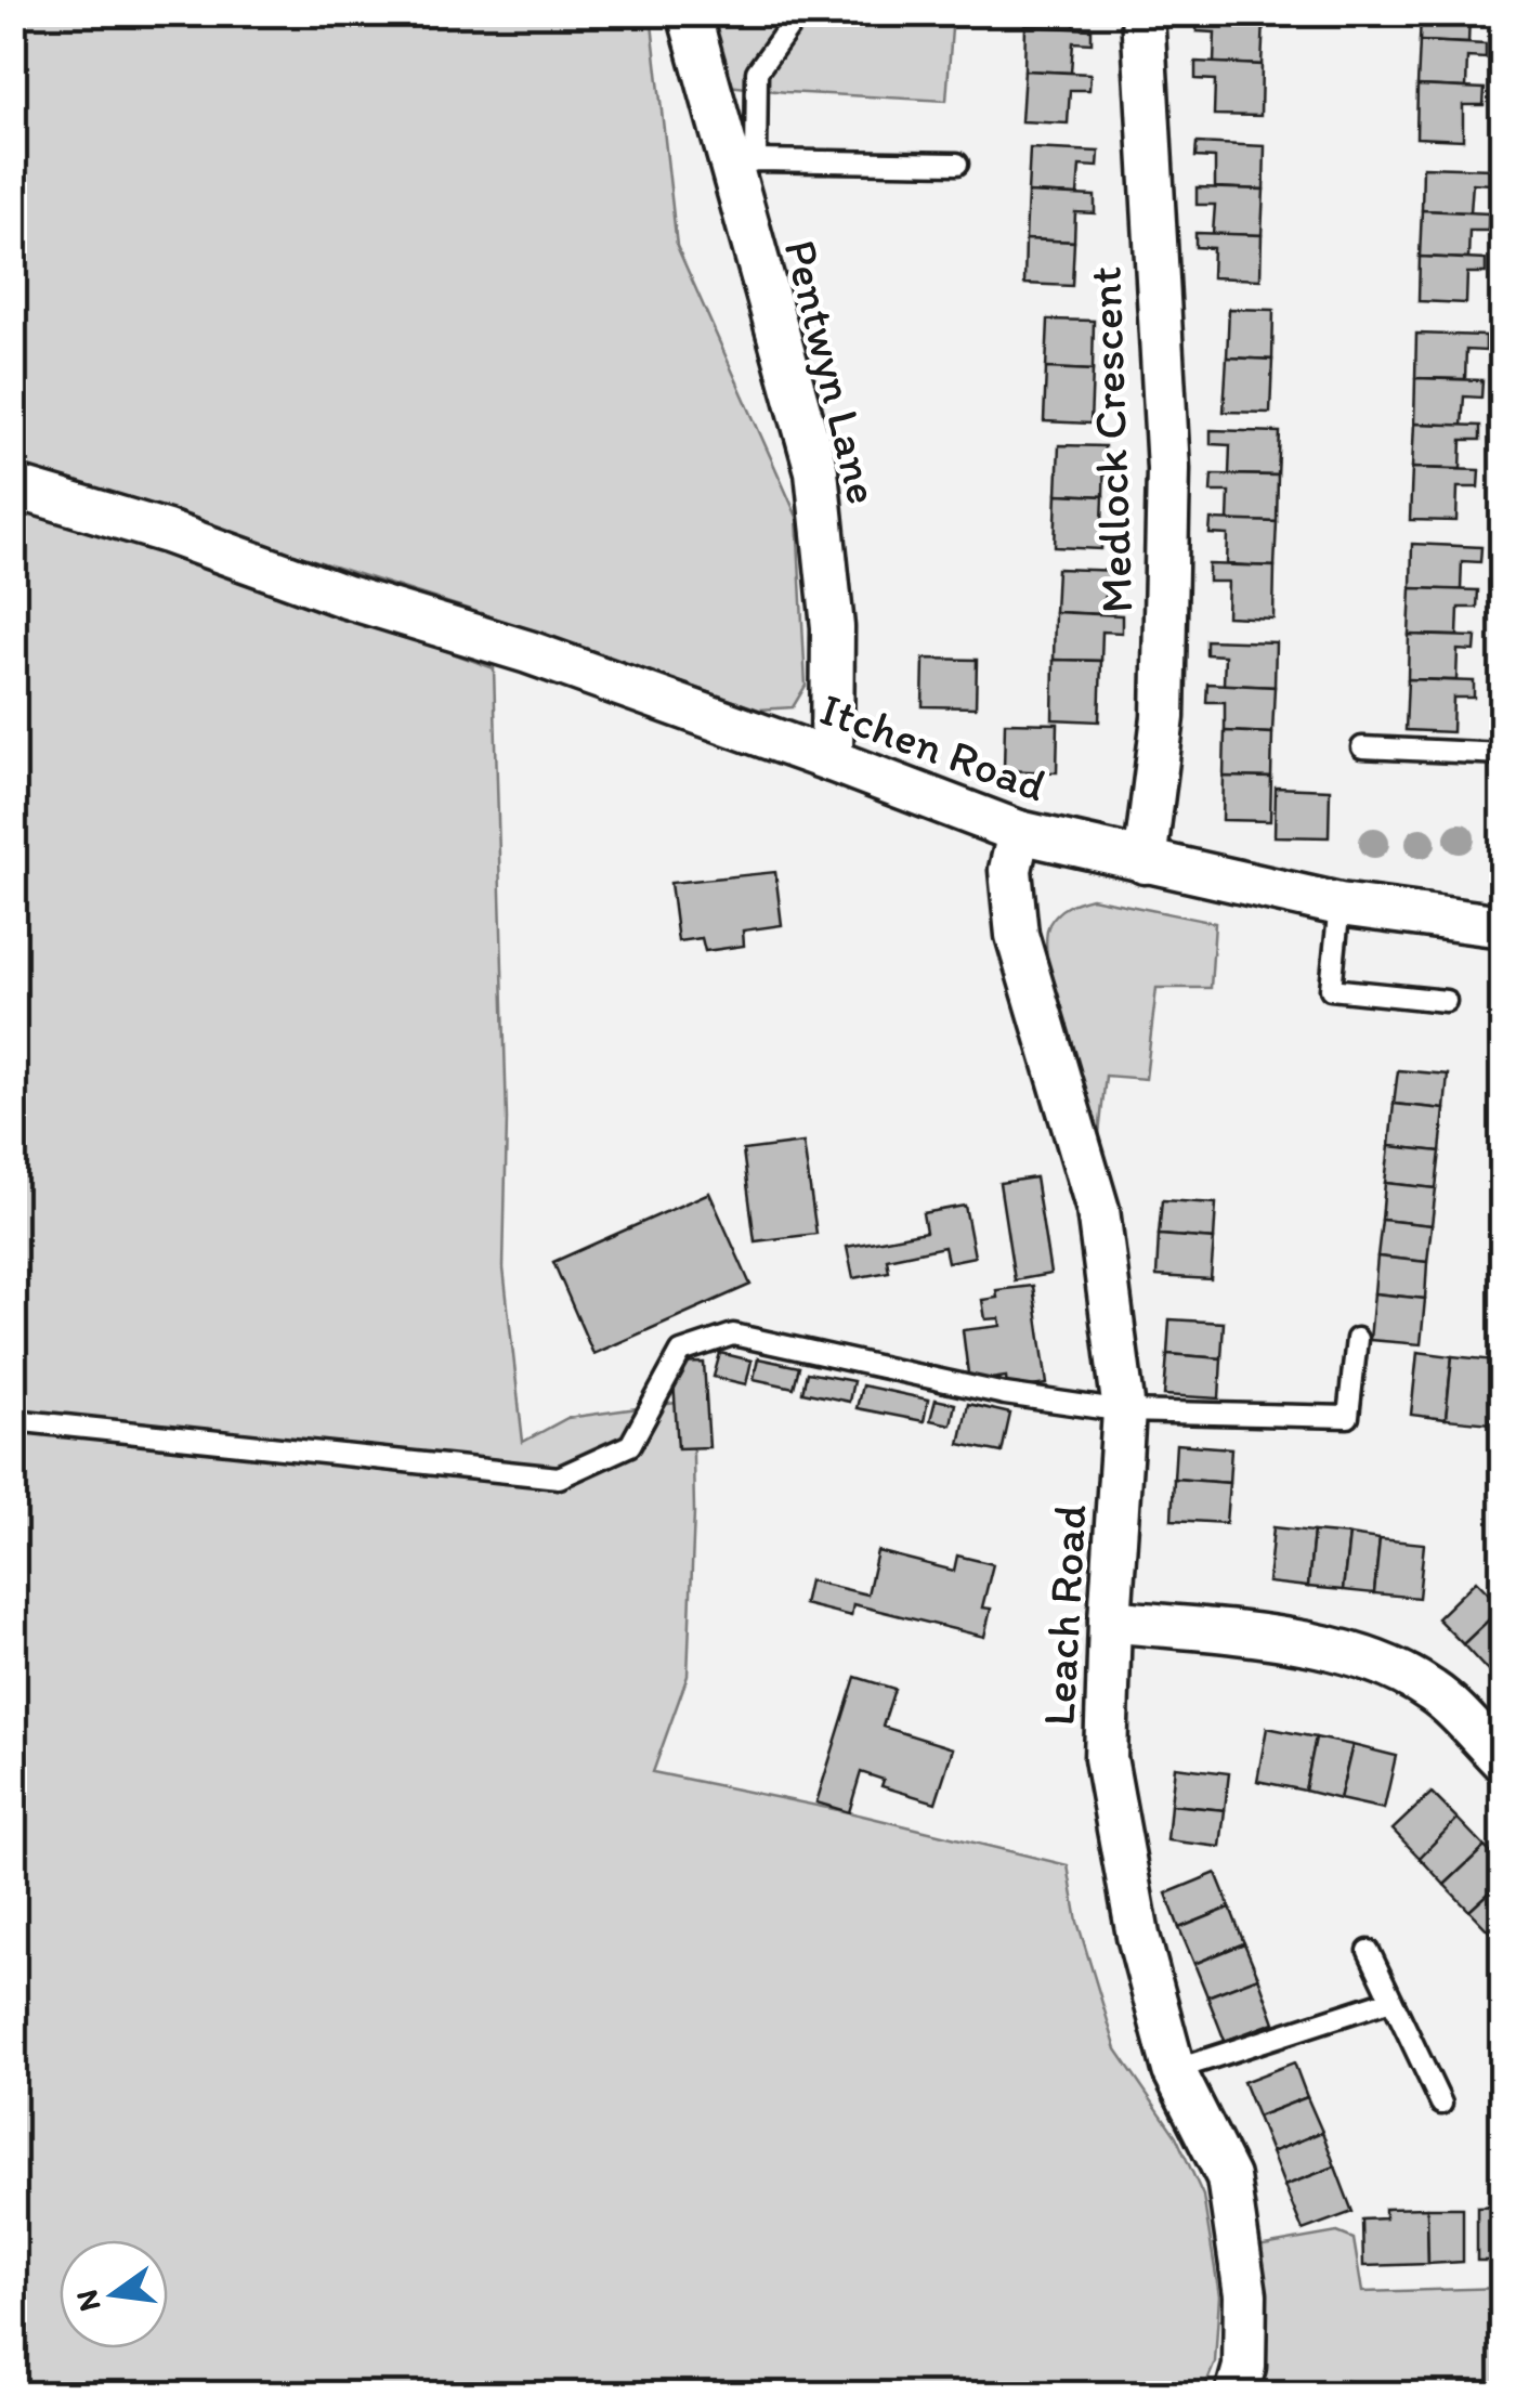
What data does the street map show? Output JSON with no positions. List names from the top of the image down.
{
  "streets": {
    "street": [
      "Pentwyn Lane",
      "Medlock Crescent",
      "Itchen Road",
      "Leach Road"
    ]
  },
  "crossings": [
    ["Pentwyn Lane", "Itchen Road"],
    ["Medlock Crescent", "Itchen Road"],
    ["Itchen Road", "Leach Road"]
  ],
  "north": "left"
}
